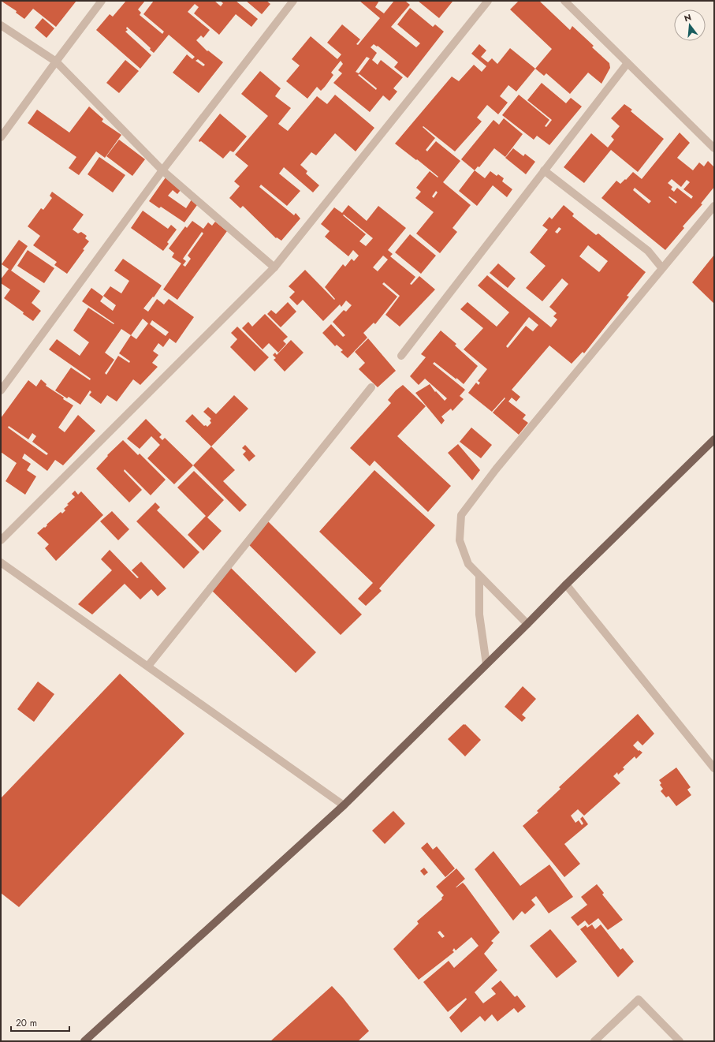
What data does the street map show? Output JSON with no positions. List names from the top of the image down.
{
  "scale_bar": "20 m",
  "north": "top"
}
